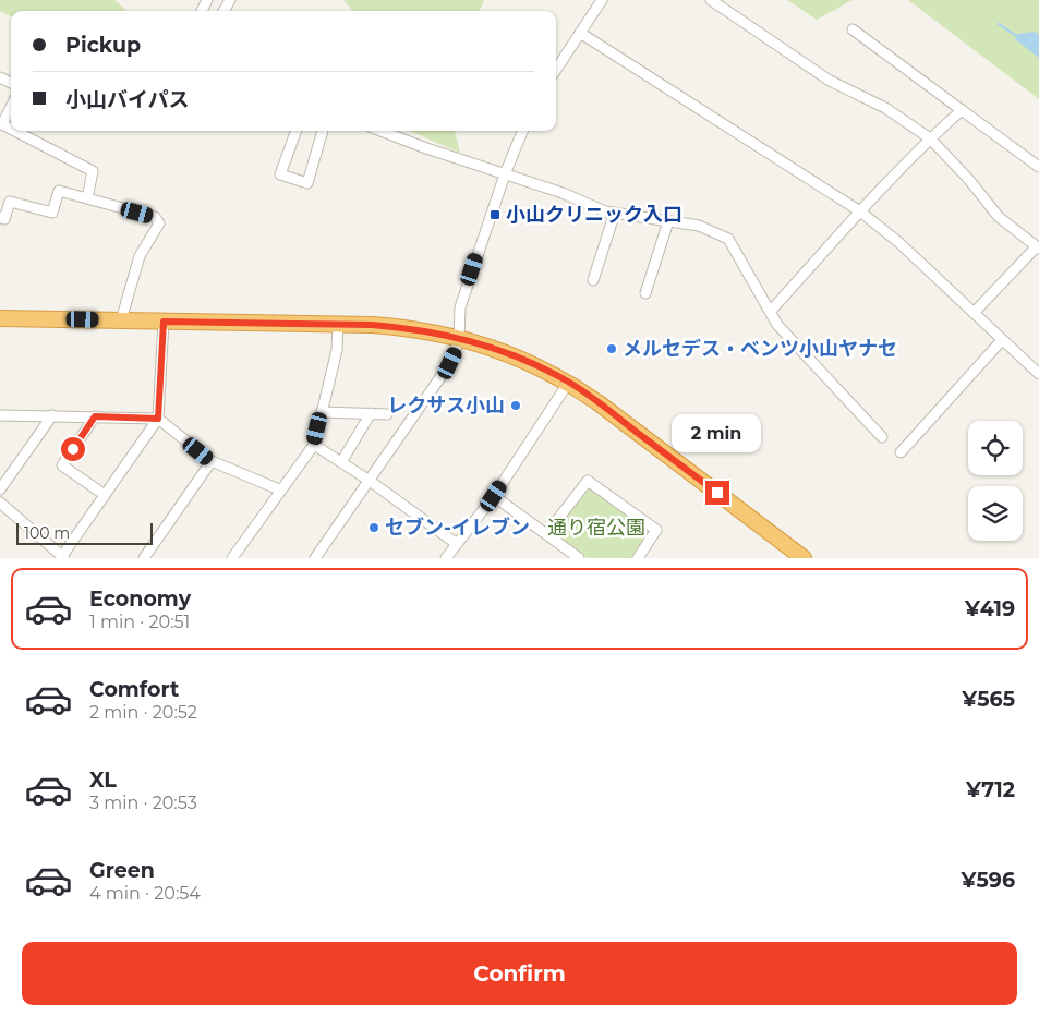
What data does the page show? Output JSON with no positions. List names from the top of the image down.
{
  "parks": ["通り宿公園"],
  "places": {
    "transit": ["小山クリニック入口"],
    "other": ["メルセデス・ベンツ小山ヤナセ", "レクサス小山", "セブン-イレブン"]
  },
  "scale_bar": "100 m",
  "page": {
    "banner": ["Pickup", "小山バイパス"],
    "bubble": "2 min",
    "scale": "100 m",
    "list": [
      {
        "name": "Economy",
        "note": "1 min · 20:51",
        "value": "¥419"
      },
      {
        "name": "Comfort",
        "note": "2 min · 20:52",
        "value": "¥565"
      },
      {
        "name": "XL",
        "note": "3 min · 20:53",
        "value": "¥712"
      },
      {
        "name": "Green",
        "note": "4 min · 20:54",
        "value": "¥596"
      }
    ],
    "buttons": "Confirm"
  }
}
